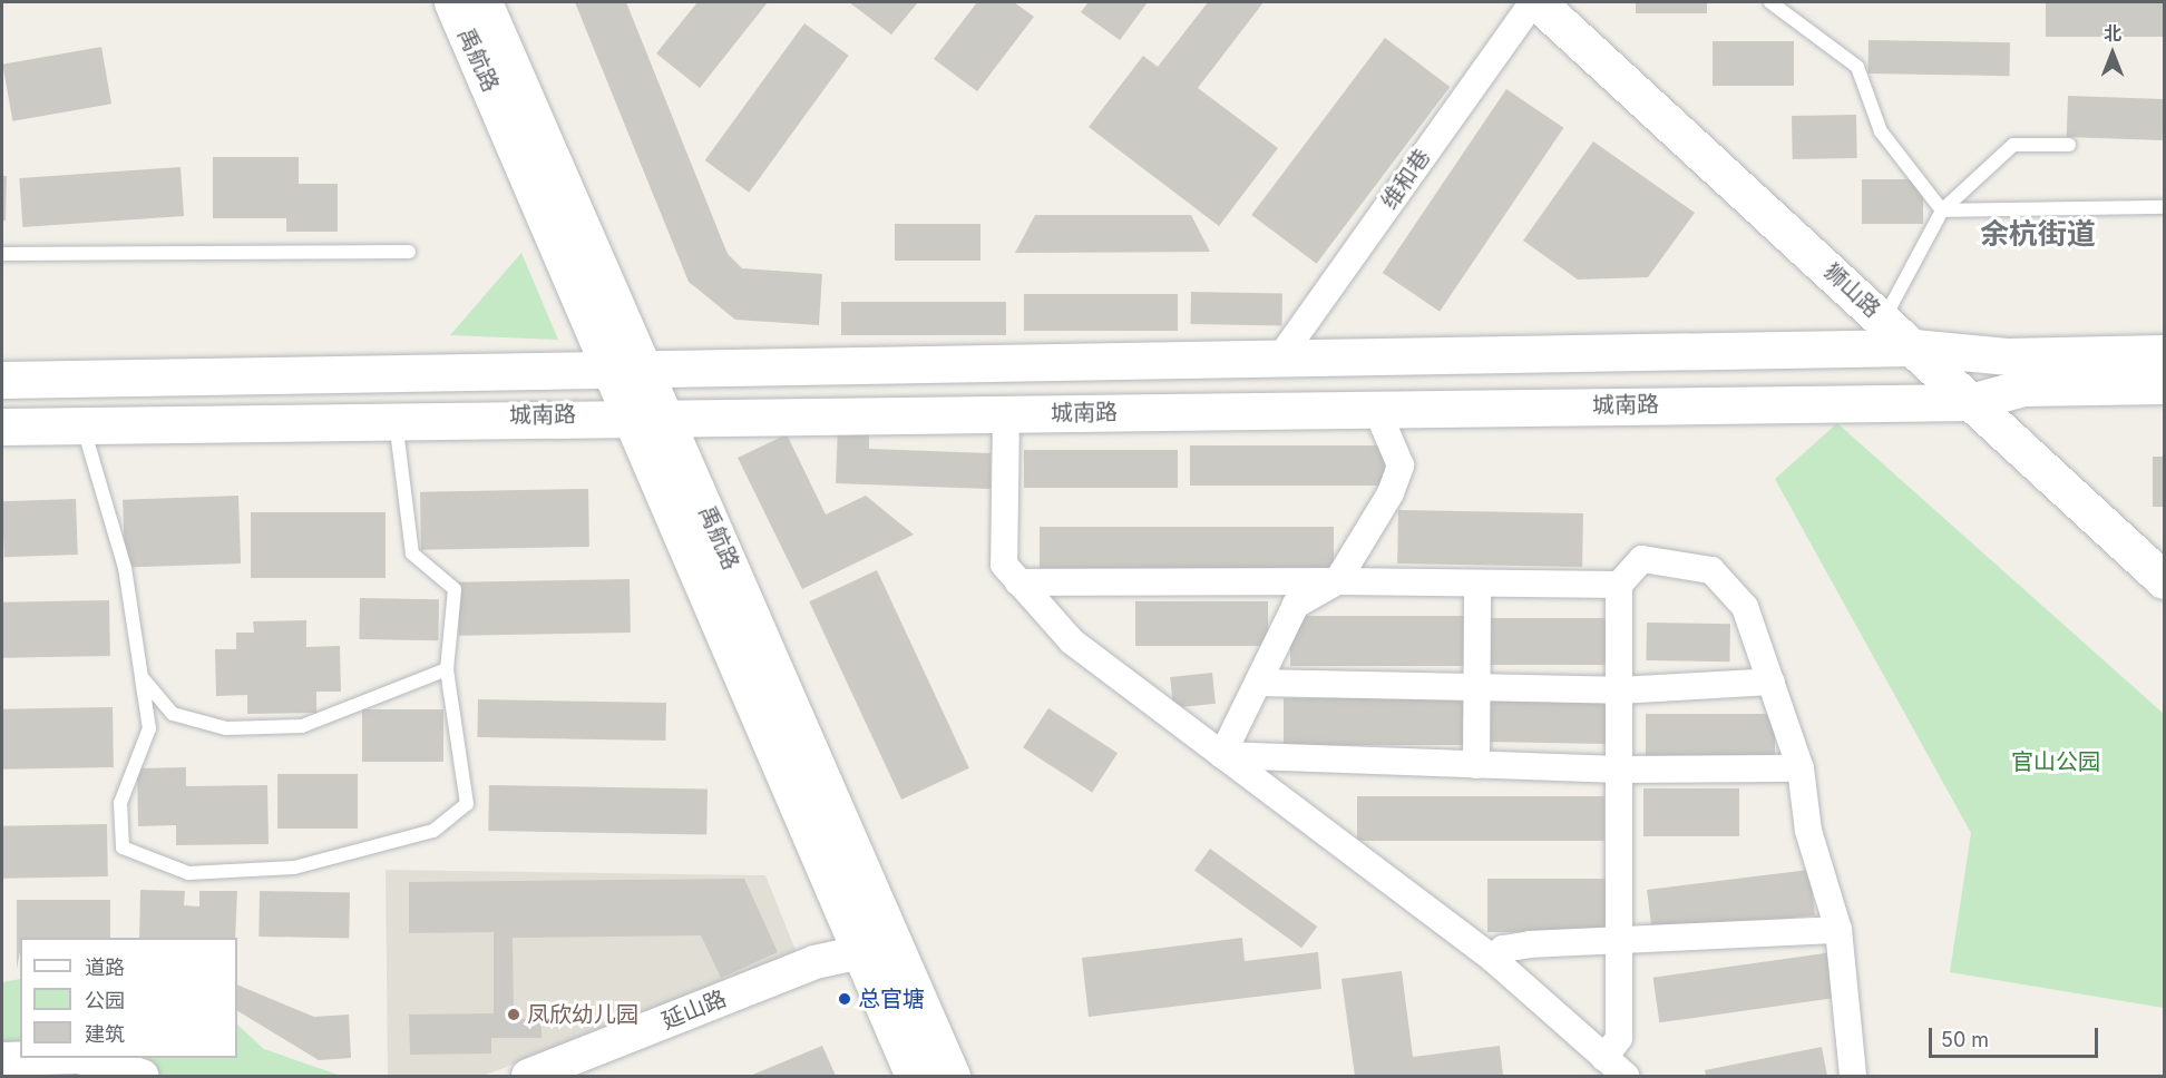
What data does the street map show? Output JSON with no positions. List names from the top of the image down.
{
  "streets": {
    "main road": ["禹航路", "狮山路", "城南路"],
    "street": ["维和巷", "延山路"]
  },
  "crossings": [
    ["禹航路", "城南路"],
    ["禹航路", "延山路"],
    ["维和巷", "狮山路"],
    ["维和巷", "城南路"],
    ["狮山路", "城南路"]
  ],
  "districts": ["余杭街道"],
  "parks": ["官山公园"],
  "places": ["总官塘", "凤欣幼儿园"],
  "legend": ["道路", "公园", "建筑"],
  "scale_bar": "50 m",
  "north": "top"
}
